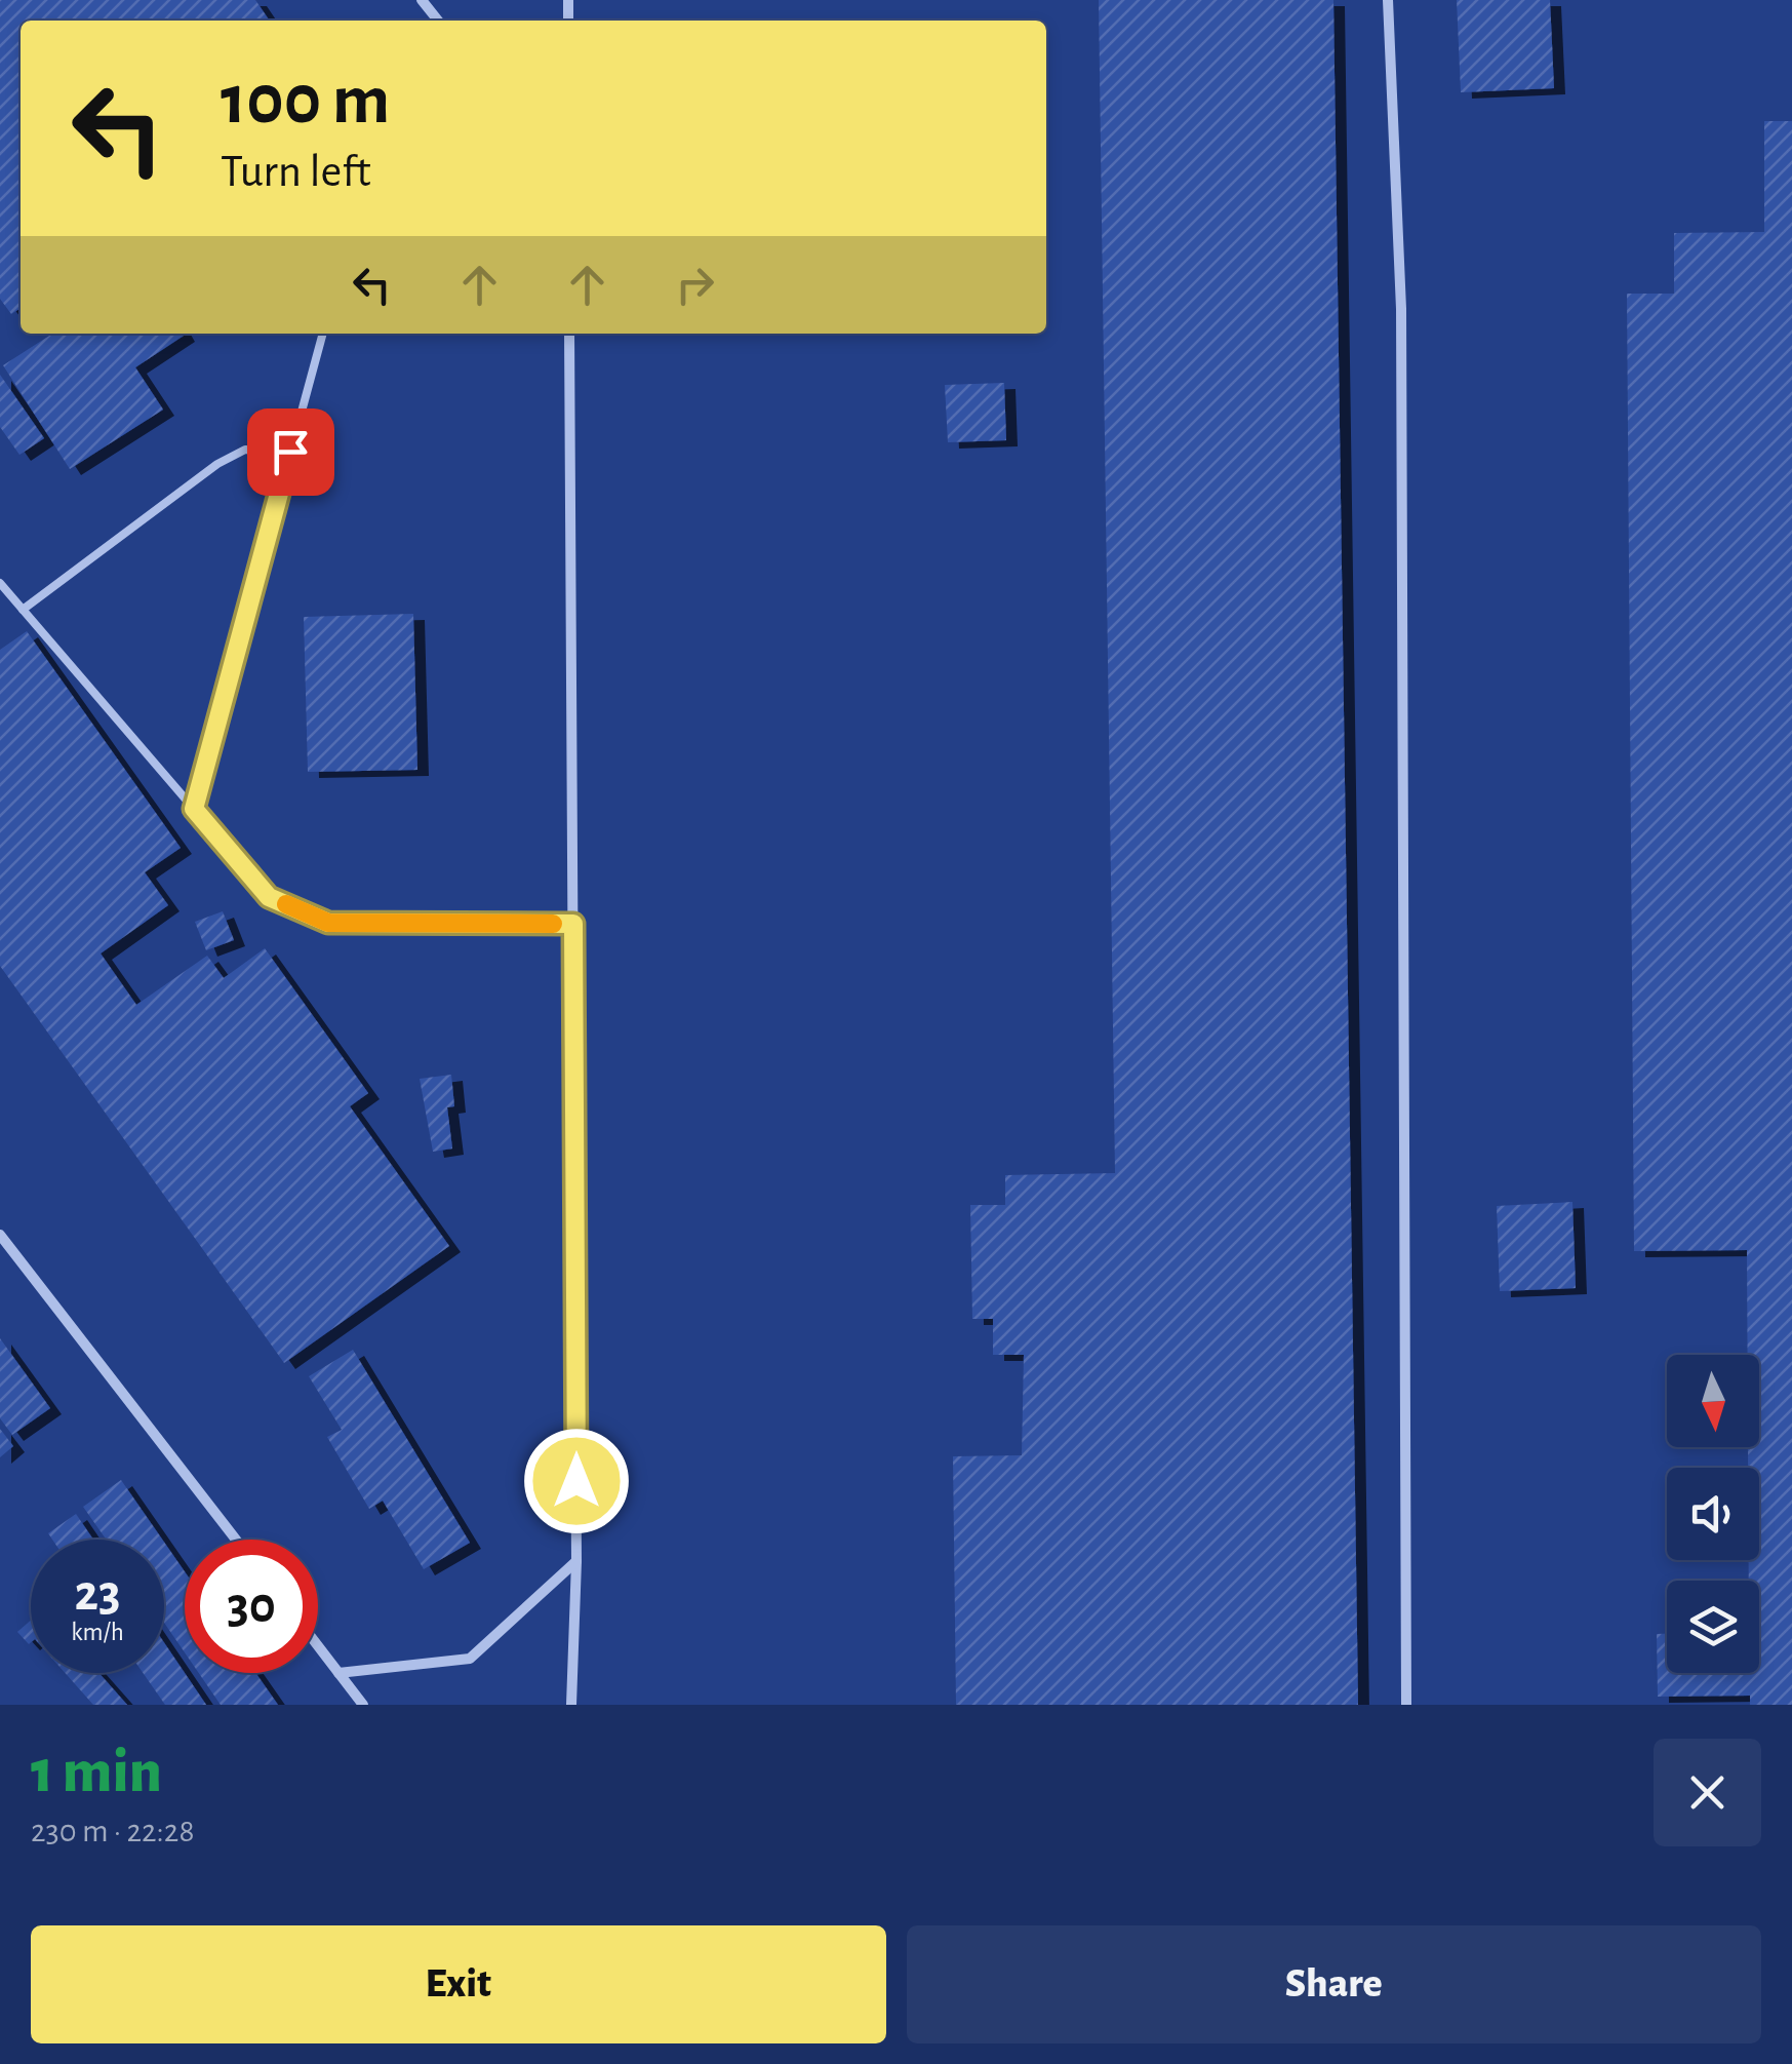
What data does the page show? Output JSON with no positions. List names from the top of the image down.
{
  "north": "bottom",
  "page": {
    "turn": ["100 m", "Turn left"],
    "speed": "23 km/h",
    "limit": "30",
    "heading": ["1 min", "230 m · 22:28"],
    "buttons": ["Exit", "Share"]
  }
}
